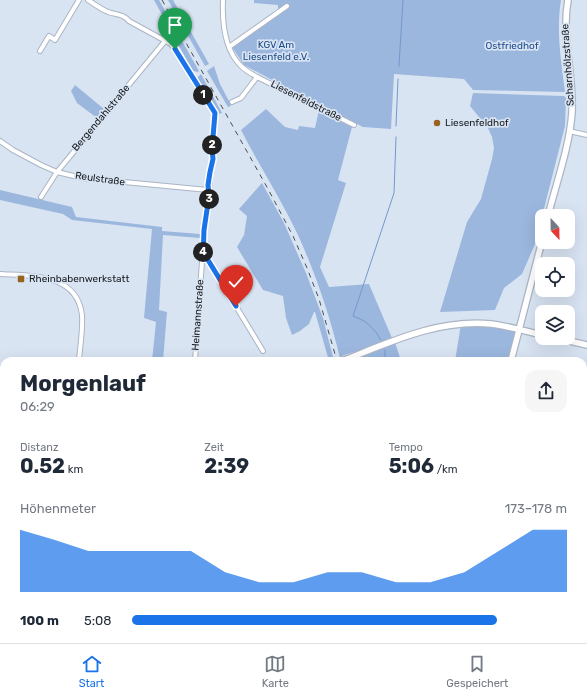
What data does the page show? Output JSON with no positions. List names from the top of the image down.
{
  "streets": {
    "main road": ["Scharnhölzstraße"],
    "street": [
      "Liesenfeldstraße",
      "Bergendahlstraße",
      "Reulstraße",
      "Heimannstraße"
    ]
  },
  "crossings": [
    ["Bergendahlstraße", "Reulstraße"],
    ["Bergendahlstraße", "Heimannstraße"],
    ["Reulstraße", "Heimannstraße"]
  ],
  "parks": ["KGV Am Liesenfeld e.V.", "Ostfriedhof"],
  "places": {
    "other": ["Liesenfeldhof"],
    "transit": ["Rheinbabenwerkstatt"]
  },
  "north": "bottom",
  "page": {
    "pins": [
      "1",
      "2",
      "3",
      "4"
    ],
    "heading": ["Morgenlauf", "06:29"],
    "stats": [
      ["Distanz", "0.52 km"],
      ["Zeit", "2:39"],
      ["Tempo", "5:06 /km"]
    ],
    "chart": ["Höhenmeter", "173–178 m"],
    "list": [
      {
        "name": "100 m",
        "note": "5:08"
      }
    ],
    "tabs": ["Start", "Karte", "Gespeichert"]
  }
}
